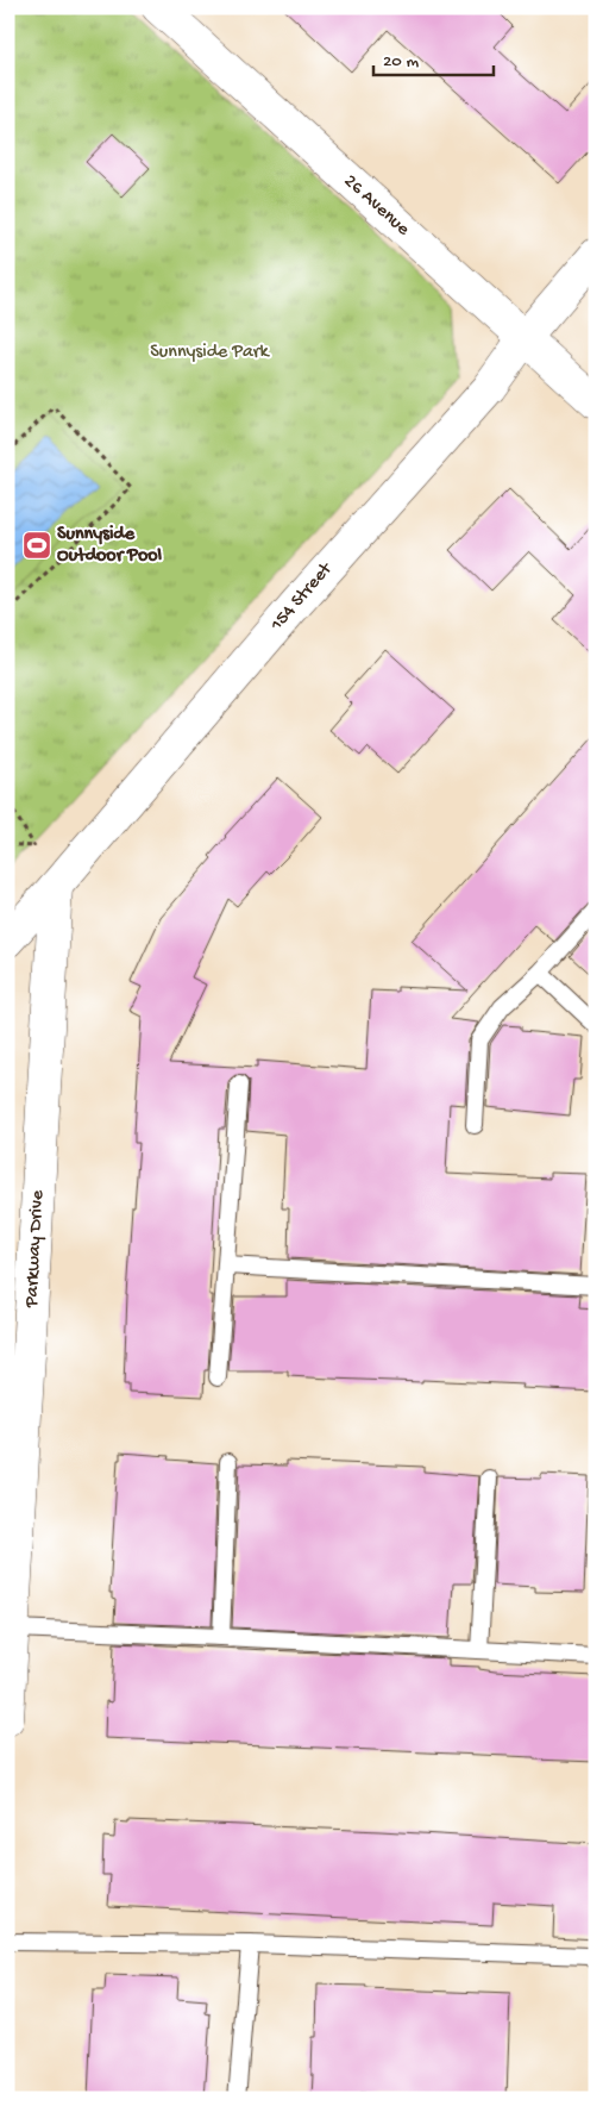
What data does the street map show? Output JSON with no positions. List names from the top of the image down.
{
  "streets": {
    "street": ["26 Avenue", "154 Street", "Parkway Drive"]
  },
  "crossings": [
    ["26 Avenue", "154 Street"],
    ["154 Street", "Parkway Drive"]
  ],
  "parks": ["Sunnyside Park"],
  "places": {
    "sports": ["Sunnyside Outdoor Pool"]
  },
  "scale_bar": "20 m"
}
